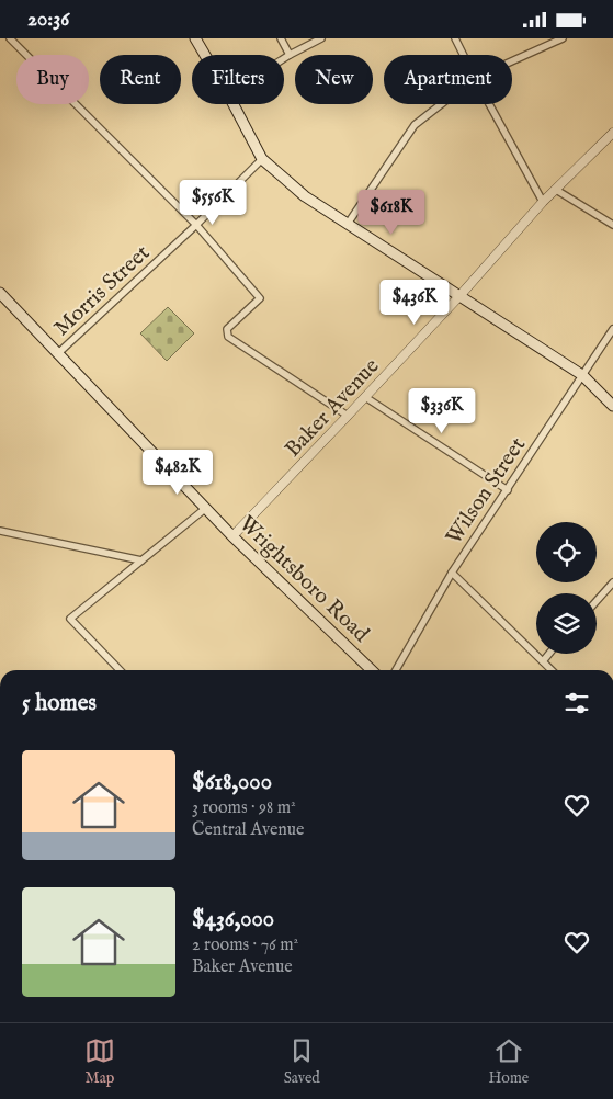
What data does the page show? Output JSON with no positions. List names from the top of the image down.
{
  "streets": {
    "main road": ["Wrightsboro Road"],
    "street": ["Morris Street", "Baker Avenue", "Wilson Street"]
  },
  "crossings": [
    ["Morris Street", "Wrightsboro Road"],
    ["Baker Avenue", "Wrightsboro Road"]
  ],
  "page": {
    "status": "20:36",
    "chip": [
      "Buy",
      "Rent",
      "Filters",
      "New",
      "Apartment"
    ],
    "price": [
      "$556K",
      "$618K",
      "$436K",
      "$336K",
      "$482K"
    ],
    "heading": "5 homes",
    "list": [
      {
        "name": "$618,000",
        "note": "3 rooms · 98 m² · Central Avenue"
      },
      {
        "name": "$436,000",
        "note": "2 rooms · 76 m² · Baker Avenue"
      }
    ],
    "tabs": ["Map", "Saved", "Home"]
  }
}
